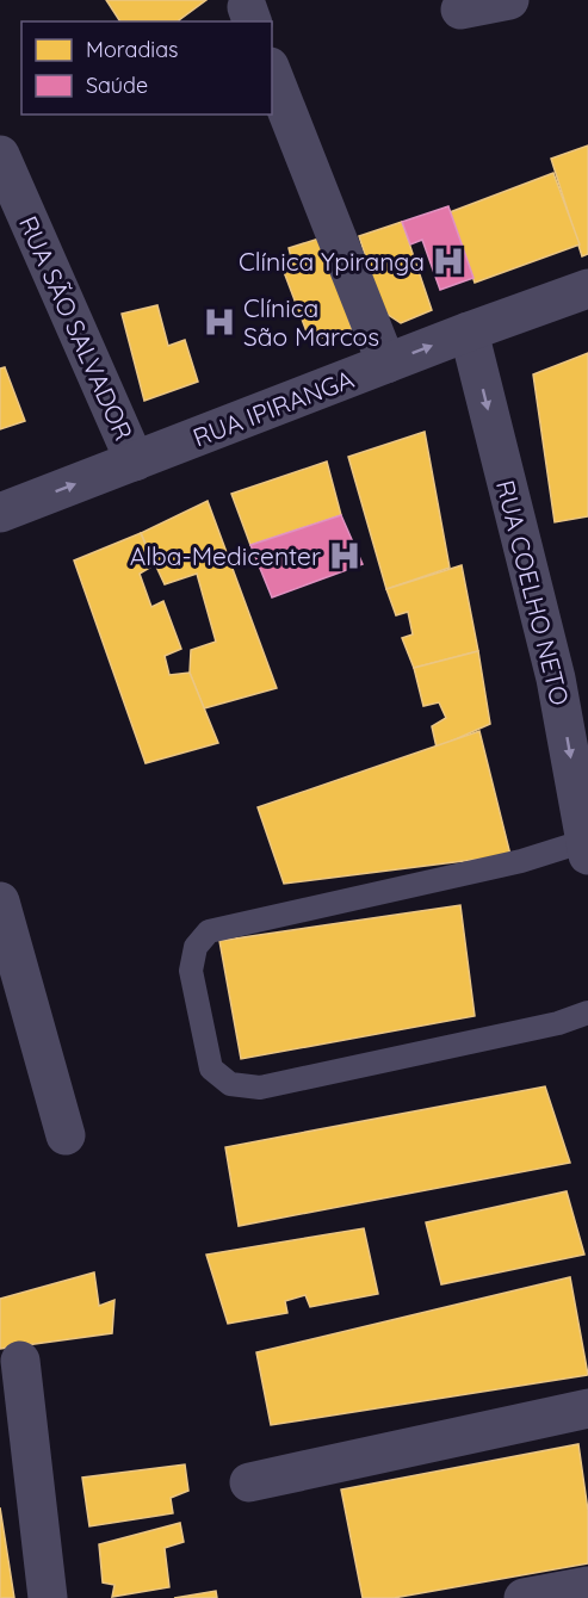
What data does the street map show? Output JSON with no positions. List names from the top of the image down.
{
  "streets": {
    "street": ["RUA SÃO SALVADOR", "RUA IPIRANGA", "RUA COELHO NETO"]
  },
  "crossings": [
    ["RUA SÃO SALVADOR", "RUA IPIRANGA"],
    ["RUA IPIRANGA", "RUA COELHO NETO"]
  ],
  "one_way": ["RUA IPIRANGA", "RUA COELHO NETO"],
  "places": {
    "hospital": ["Clínica Ypiranga", "Clínica São Marcos", "Alba-Medicenter"]
  },
  "legend": ["Moradias", "Saúde"]
}
